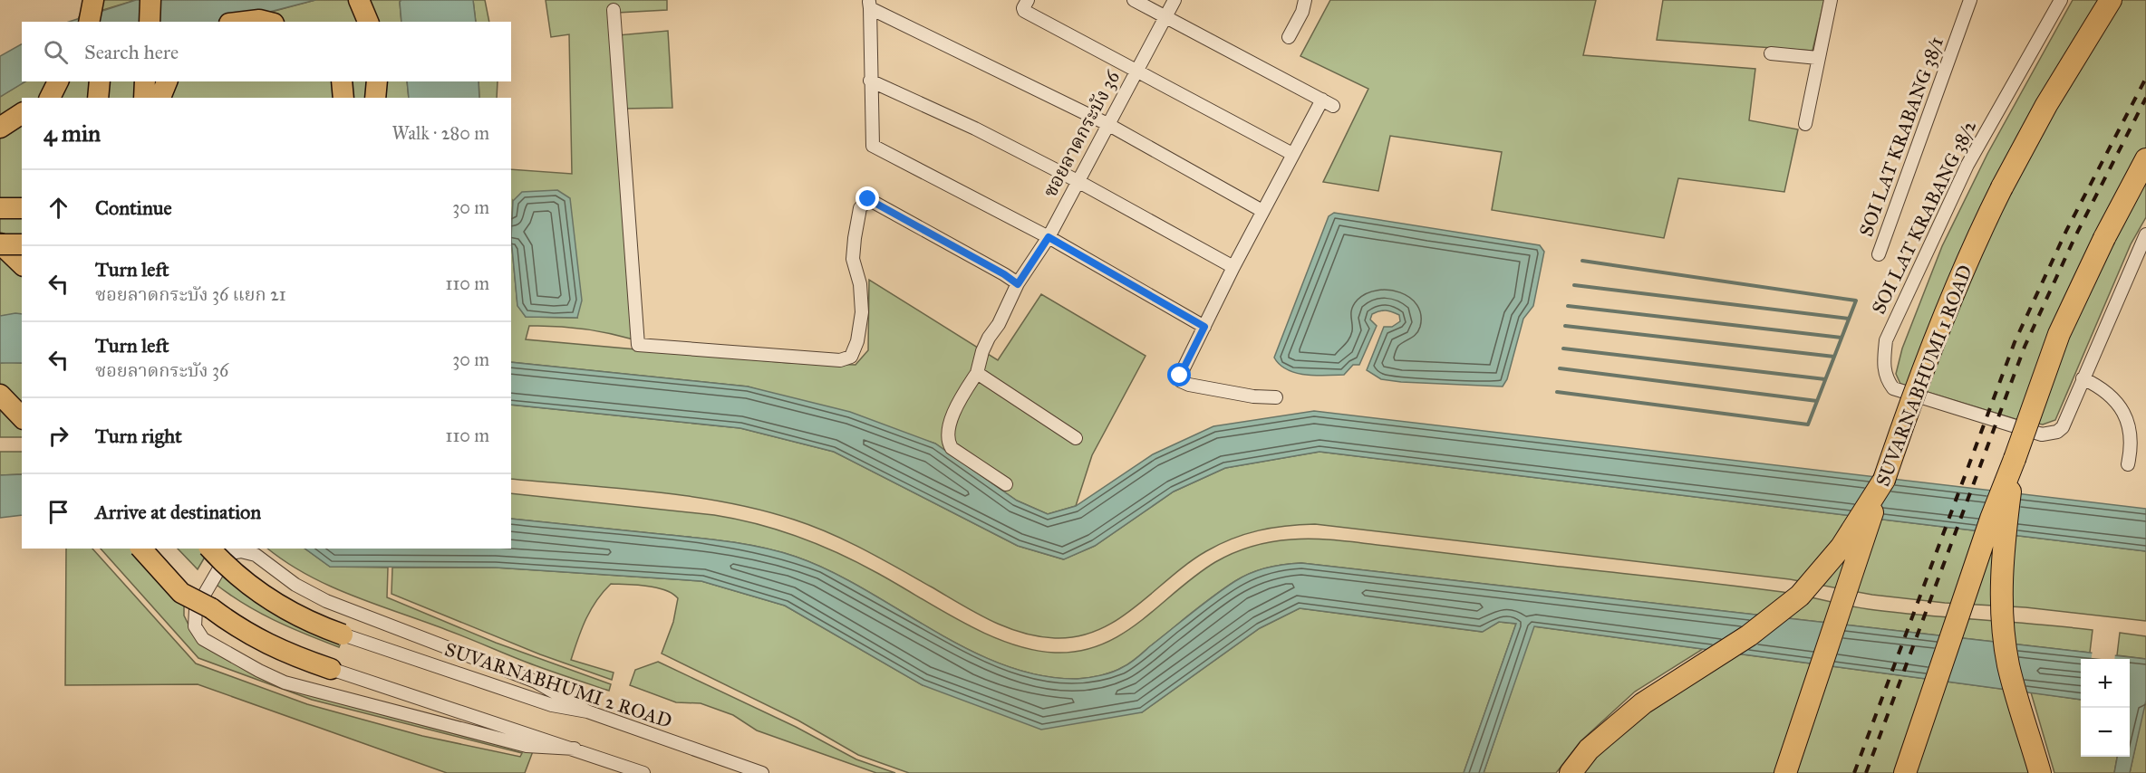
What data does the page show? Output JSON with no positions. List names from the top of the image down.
{
  "streets": {
    "highway": ["SUVARNABHUMI 1 ROAD"],
    "street": [
      "ซอยลาดกระบัง 36",
      "SOI LAT KRABANG 38/1",
      "SOI LAT KRABANG 38/2",
      "SUVARNABHUMI 2 ROAD"
    ]
  },
  "page": {
    "search": "Search here",
    "heading": ["4 min", "Walk · 280 m"],
    "list": [
      ["Continue", "30 m"],
      ["Turn left", "ซอยลาดกระบัง 36 แยก 21", "110 m"],
      ["Turn left", "ซอยลาดกระบัง 36", "30 m"],
      ["Turn right", "110 m"],
      "Arrive at destination"
    ],
    "map_buttons": ["+", "−"]
  }
}
